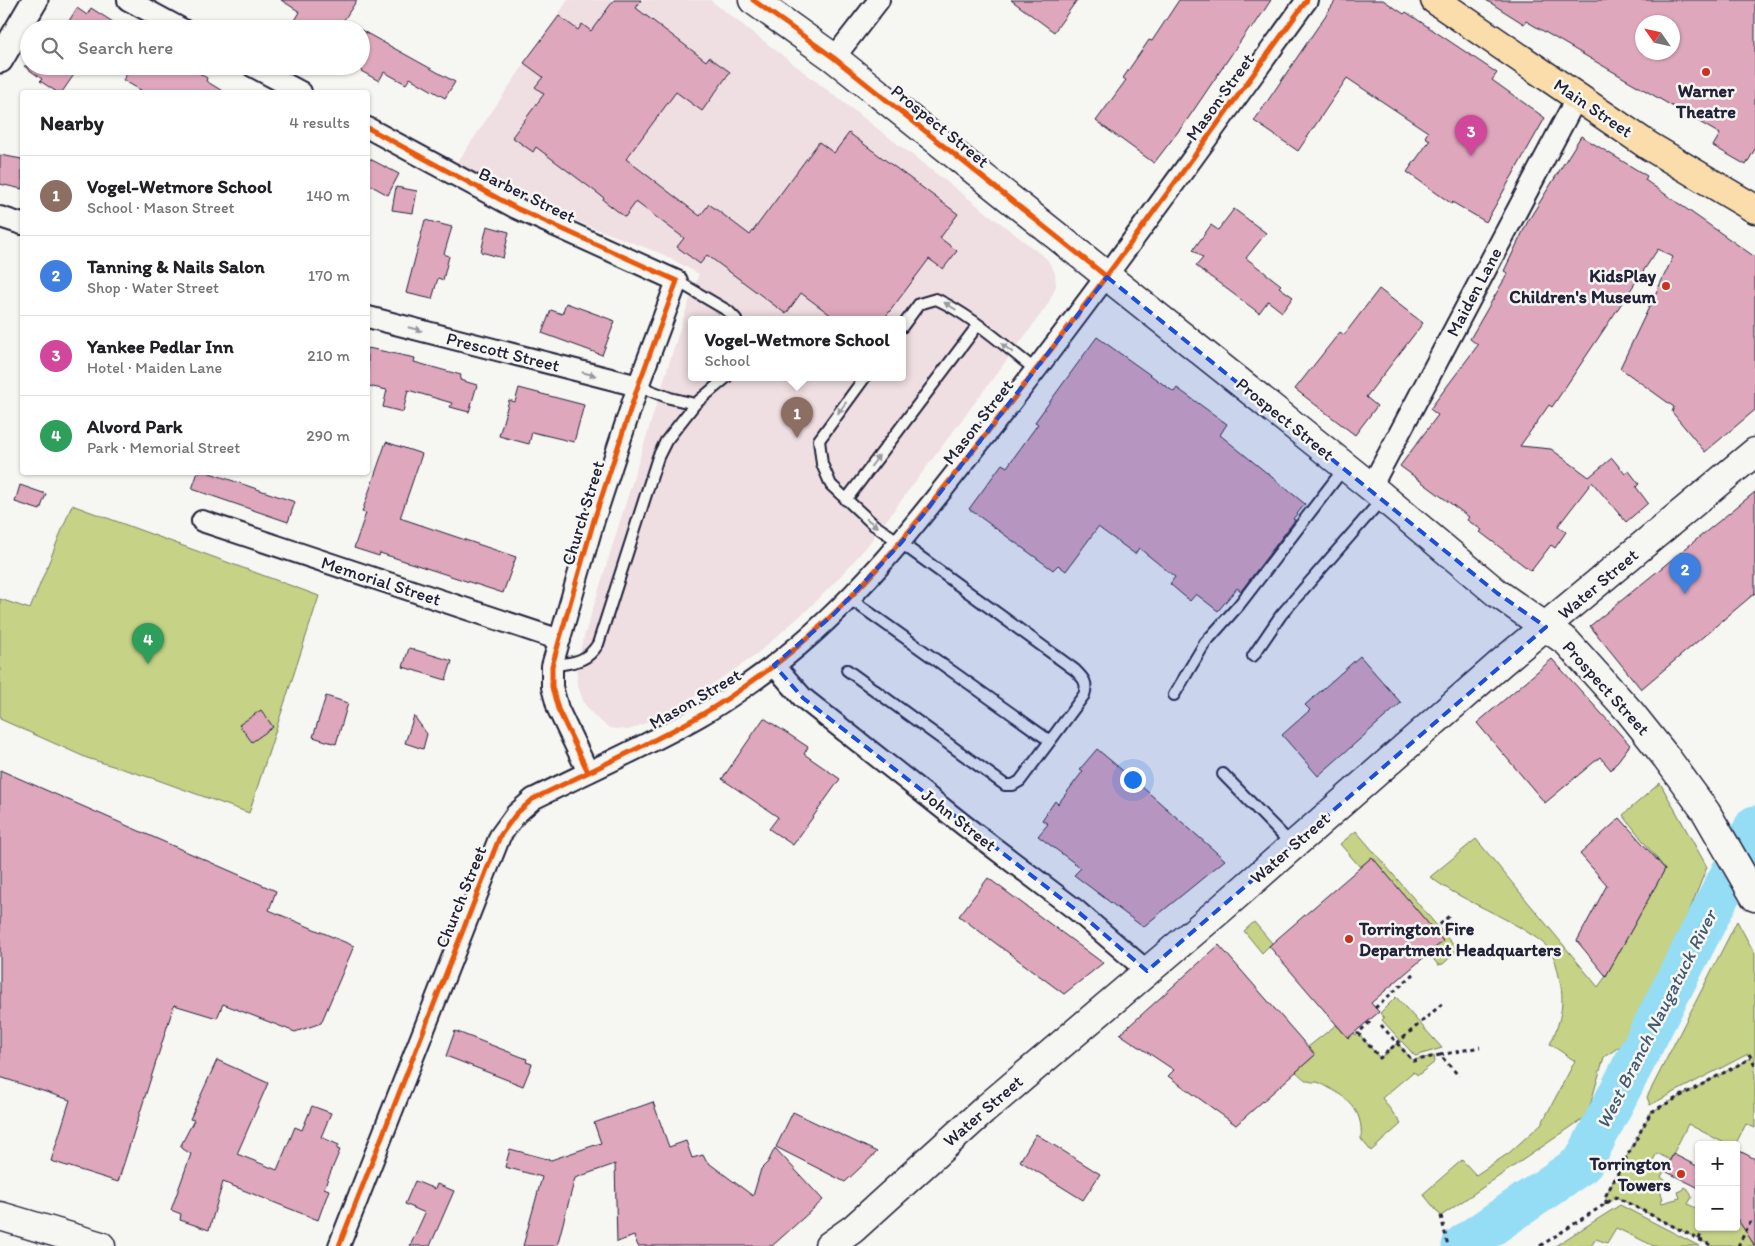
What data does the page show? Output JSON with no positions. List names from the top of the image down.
{
  "streets": {
    "main road": ["Main Street", "Prospect Street", "Water Street"],
    "street": [
      "Mason Street",
      "Barber Street",
      "Maiden Lane",
      "Prescott Street",
      "Church Street",
      "Memorial Street",
      "John Street"
    ]
  },
  "crossings": [
    ["Mason Street", "Prospect Street"],
    ["Mason Street", "Church Street"],
    ["Mason Street", "John Street"],
    ["Main Street", "Maiden Lane"],
    ["Prospect Street", "Maiden Lane"],
    ["Prospect Street", "Water Street"],
    ["Barber Street", "Church Street"],
    ["Prescott Street", "Church Street"],
    ["Church Street", "Memorial Street"],
    ["Water Street", "John Street"]
  ],
  "one_way": ["Prescott Street"],
  "water": ["West Branch Naugatuck River"],
  "places": [
    "Warner Theatre",
    "KidsPlay Children's Museum",
    "Torrington Fire Department Headquarters",
    "Torrington Towers"
  ],
  "north": "top left",
  "page": {
    "search": "Search here",
    "heading": ["Nearby", "4 results"],
    "pins": [
      "3",
      "1",
      "2",
      "4"
    ],
    "list": [
      {
        "mark": "1",
        "name": "Vogel-Wetmore School",
        "note": "School · Mason Street",
        "value": "140 m"
      },
      {
        "mark": "2",
        "name": "Tanning & Nails Salon",
        "note": "Shop · Water Street",
        "value": "170 m"
      },
      {
        "mark": "3",
        "name": "Yankee Pedlar Inn",
        "note": "Hotel · Maiden Lane",
        "value": "210 m"
      },
      {
        "mark": "4",
        "name": "Alvord Park",
        "note": "Park · Memorial Street",
        "value": "290 m"
      }
    ],
    "popup": ["Vogel-Wetmore School", "School"],
    "map_buttons": ["+", "−"]
  }
}
